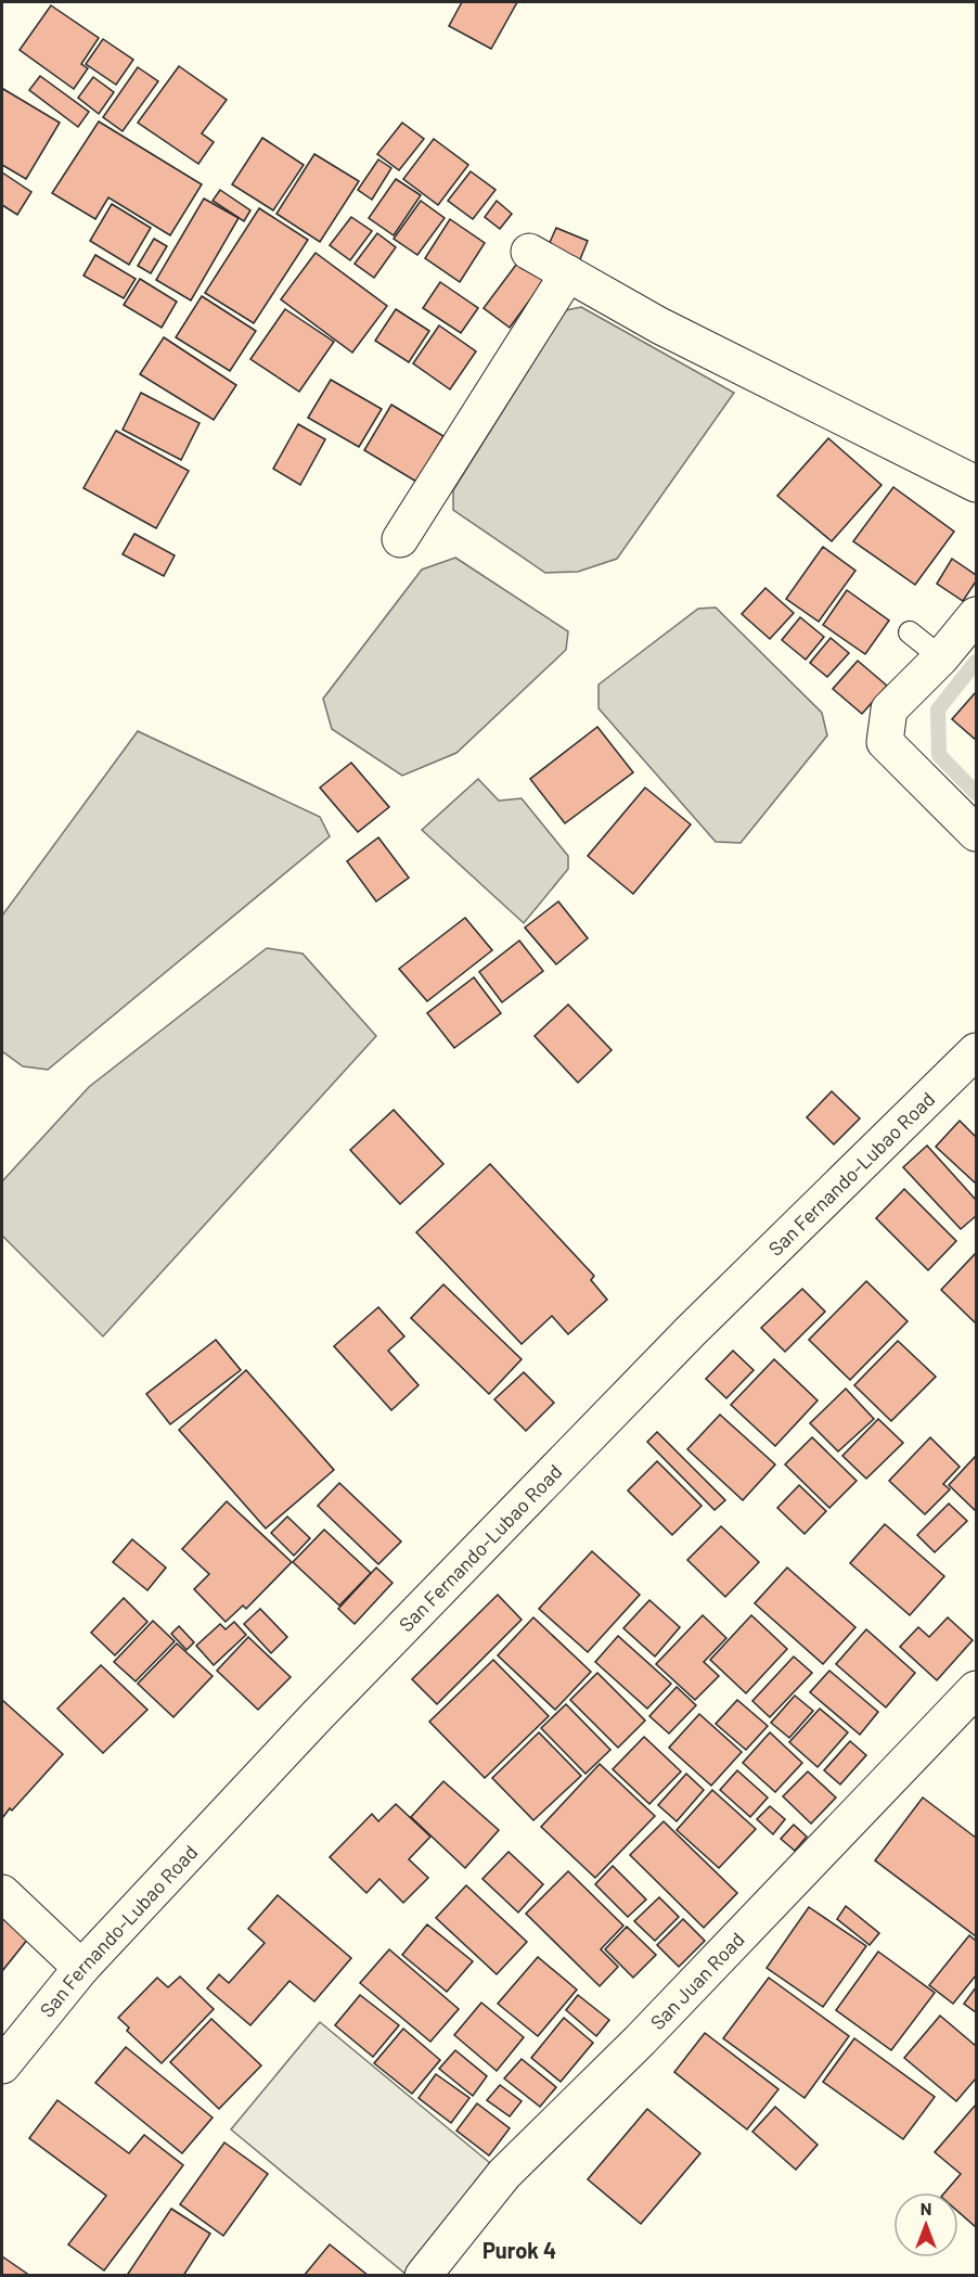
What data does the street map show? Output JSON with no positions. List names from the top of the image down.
{
  "streets": {
    "street": ["San Fernando-Lubao Road", "San Juan Road"]
  },
  "districts": ["Purok 4"],
  "north": "top"
}
